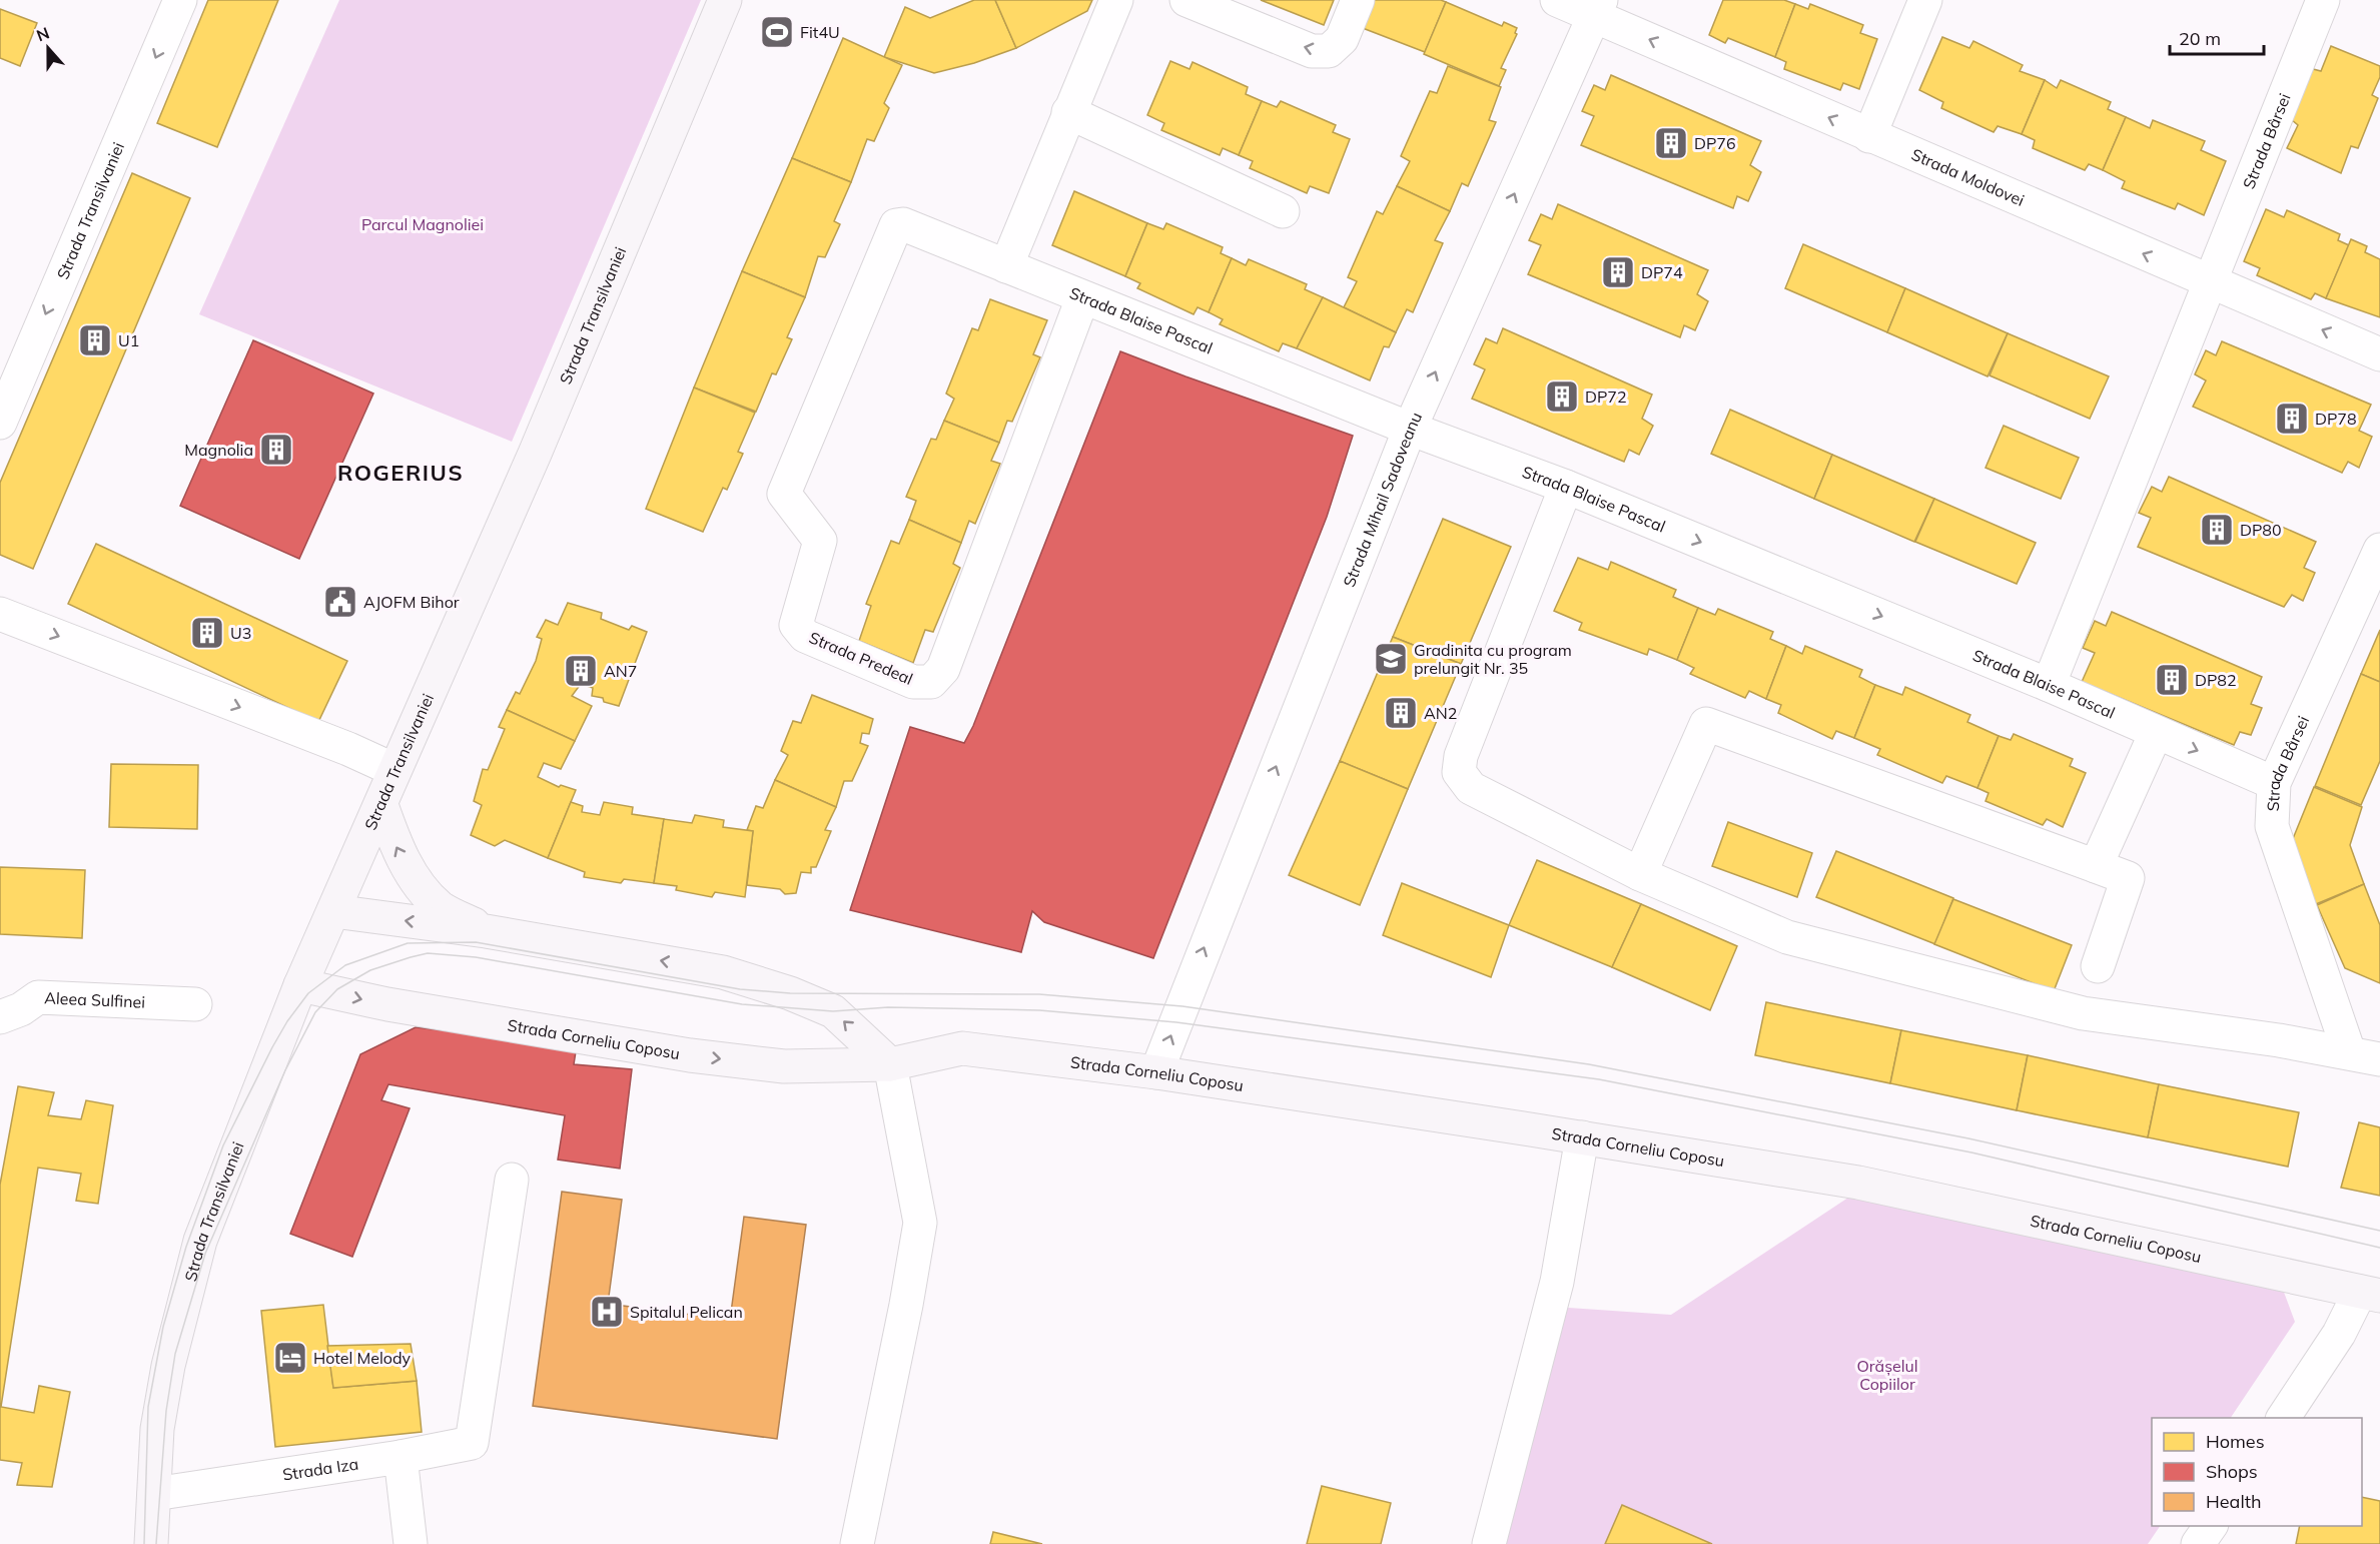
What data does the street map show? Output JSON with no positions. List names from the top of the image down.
{
  "streets": {
    "main road": ["Strada Transilvaniei", "Strada Corneliu Coposu"],
    "street": [
      "Strada Bârsei",
      "Strada Moldovei",
      "Strada Blaise Pascal",
      "Strada Mihail Sadoveanu",
      "Strada Predeal",
      "Aleea Sulfinei",
      "Strada Iza"
    ]
  },
  "crossings": [
    ["Strada Bârsei", "Strada Moldovei"],
    ["Strada Bârsei", "Strada Blaise Pascal"],
    ["Strada Moldovei", "Strada Mihail Sadoveanu"],
    ["Strada Transilvaniei", "Strada Corneliu Coposu"],
    ["Strada Transilvaniei", "Strada Iza"],
    ["Strada Blaise Pascal", "Strada Mihail Sadoveanu"],
    ["Strada Blaise Pascal", "Strada Predeal"],
    ["Strada Mihail Sadoveanu", "Strada Corneliu Coposu"]
  ],
  "one_way": ["Strada Moldovei", "Strada Blaise Pascal", "Strada Mihail Sadoveanu"],
  "districts": ["ROGERIUS"],
  "parks": ["Parcul Magnoliei", "Orășelul Copiilor"],
  "places": {
    "sports": ["Fit4U"],
    "building": [
      "DP76",
      "DP74",
      "U1",
      "DP72",
      "DP78",
      "Magnolia",
      "DP80",
      "U3",
      "AN7",
      "DP82",
      "AN2"
    ],
    "public building": ["AJOFM Bihor"],
    "school or university": ["Gradinita cu program prelungit Nr. 35"],
    "hospital": ["Spitalul Pelican"],
    "hotel": ["Hotel Melody"]
  },
  "legend": ["Homes", "Shops", "Health"],
  "scale_bar": "20 m",
  "north": "top"
}
